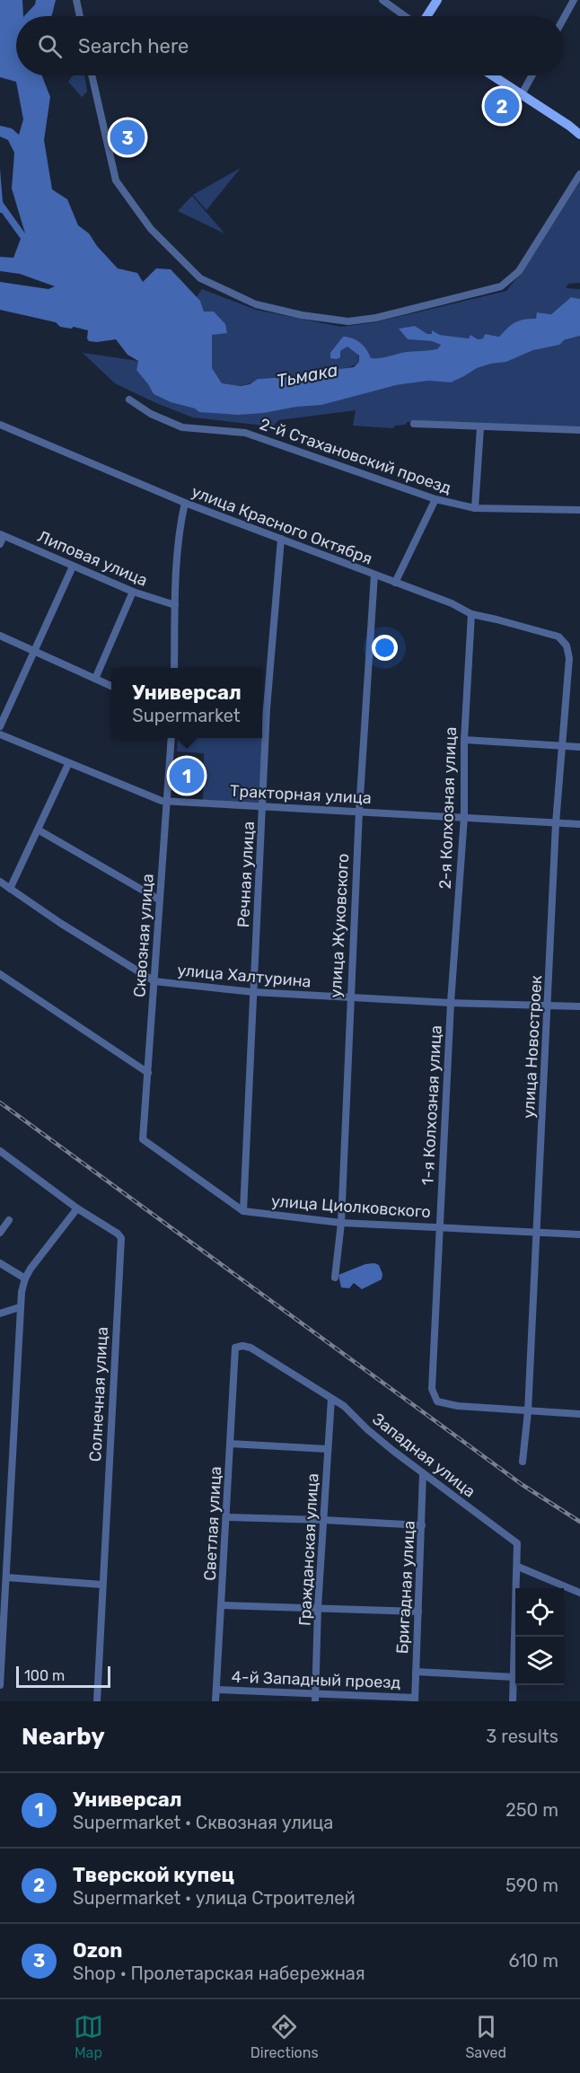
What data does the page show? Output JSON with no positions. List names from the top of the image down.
{
  "streets": {
    "street": [
      "2-й Стахановский проезд",
      "улица Красного Октября",
      "Липовая улица",
      "Тракторная улица",
      "2-я Колхозная улица",
      "Речная улица",
      "улица Жуковского",
      "Сквозная улица",
      "улица Халтурина",
      "улица Новостроек",
      "1-я Колхозная улица",
      "улица Циолковского",
      "Солнечная улица",
      "Западная улица",
      "Светлая улица",
      "Гражданская улица",
      "Бригадная улица",
      "4-й Западный проезд"
    ]
  },
  "crossings": [
    ["улица Красного Октября", "2-я Колхозная улица"],
    ["улица Красного Октября", "Речная улица"],
    ["улица Красного Октября", "улица Жуковского"],
    ["улица Красного Октября", "улица Новостроек"],
    ["Тракторная улица", "2-я Колхозная улица"],
    ["Тракторная улица", "Речная улица"],
    ["Тракторная улица", "улица Жуковского"],
    ["Тракторная улица", "Сквозная улица"],
    ["Тракторная улица", "улица Новостроек"],
    ["2-я Колхозная улица", "улица Халтурина"],
    ["2-я Колхозная улица", "1-я Колхозная улица"],
    ["Речная улица", "улица Халтурина"],
    ["Речная улица", "улица Циолковского"],
    ["улица Жуковского", "улица Халтурина"],
    ["улица Жуковского", "улица Циолковского"],
    ["Сквозная улица", "улица Халтурина"],
    ["Сквозная улица", "улица Циолковского"],
    ["улица Халтурина", "улица Новостроек"],
    ["улица Халтурина", "1-я Колхозная улица"],
    ["улица Новостроек", "1-я Колхозная улица"],
    ["улица Новостроек", "улица Циолковского"],
    ["1-я Колхозная улица", "улица Циолковского"],
    ["Западная улица", "Светлая улица"],
    ["Западная улица", "Гражданская улица"],
    ["Западная улица", "Бригадная улица"],
    ["Светлая улица", "4-й Западный проезд"],
    ["Гражданская улица", "4-й Западный проезд"],
    ["Бригадная улица", "4-й Западный проезд"]
  ],
  "water": ["Тьмака"],
  "scale_bar": "100 m",
  "page": {
    "search": "Search here",
    "pins": ["2", "3", "1"],
    "popup": ["Универсал", "Supermarket"],
    "scale": "100 m",
    "heading": ["Nearby", "3 results"],
    "list": [
      {
        "mark": "1",
        "name": "Универсал",
        "note": "Supermarket · Сквозная улица",
        "value": "250 m"
      },
      {
        "mark": "2",
        "name": "Тверской купец",
        "note": "Supermarket · улица Строителей",
        "value": "590 m"
      },
      {
        "mark": "3",
        "name": "Ozon",
        "note": "Shop · Пролетарская набережная",
        "value": "610 m"
      }
    ],
    "nav": ["Map", "Directions", "Saved"]
  }
}
